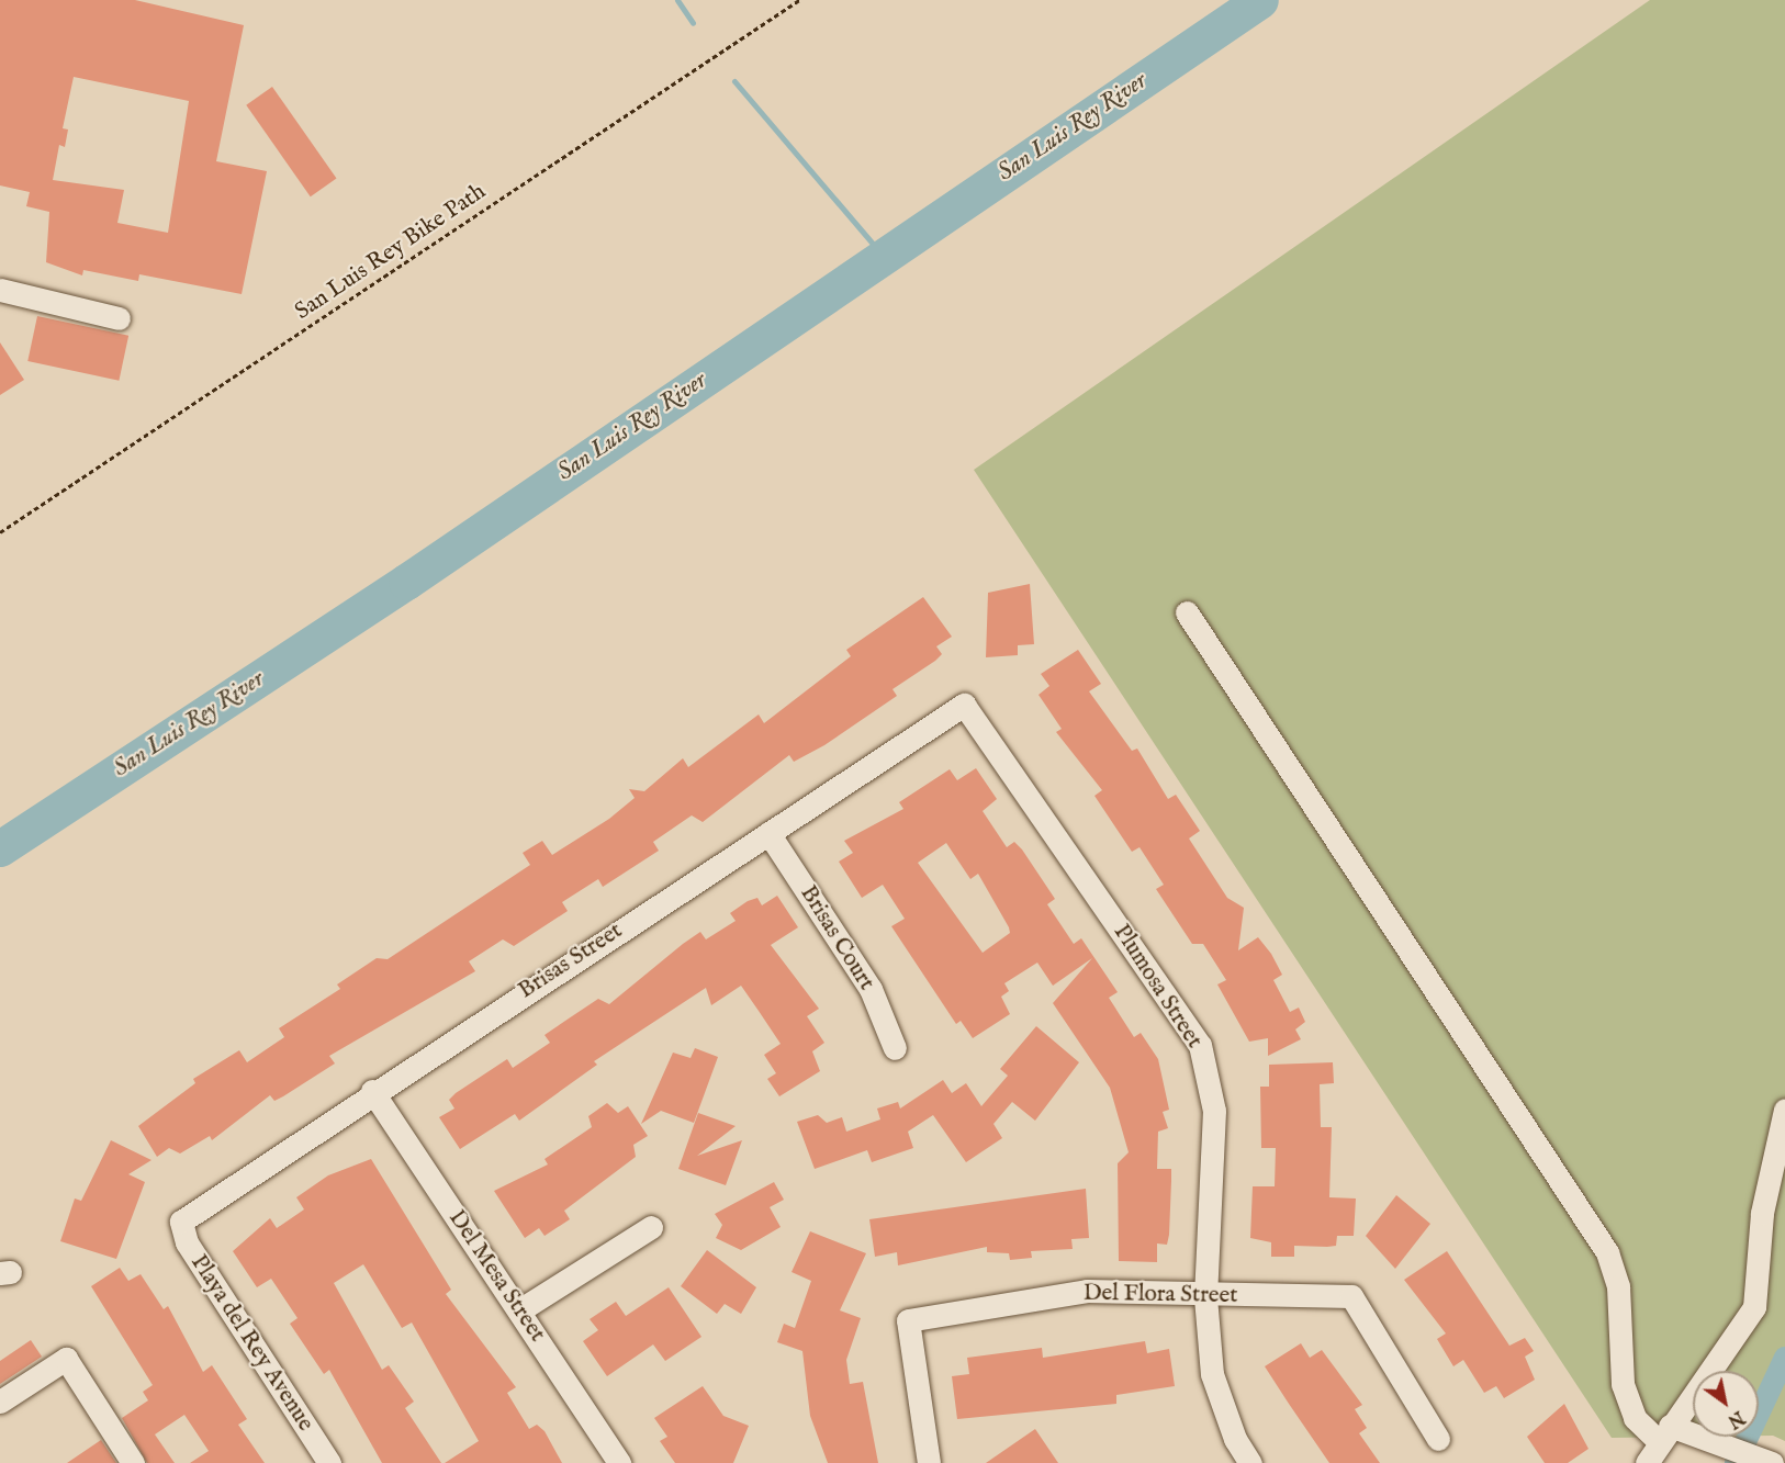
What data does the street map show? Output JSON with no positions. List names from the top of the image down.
{
  "streets": {
    "street": [
      "Brisas Court",
      "Brisas Street",
      "Plumosa Street",
      "Del Mesa Street",
      "Del Flora Street",
      "Playa del Rey Avenue"
    ],
    "path": ["San Luis Rey Bike Path"]
  },
  "crossings": [
    ["Brisas Court", "Brisas Street"],
    ["Brisas Street", "Plumosa Street"],
    ["Brisas Street", "Del Mesa Street"],
    ["Brisas Street", "Playa del Rey Avenue"],
    ["Plumosa Street", "Del Flora Street"]
  ],
  "water": ["San Luis Rey River"],
  "north": "bottom right"
}
